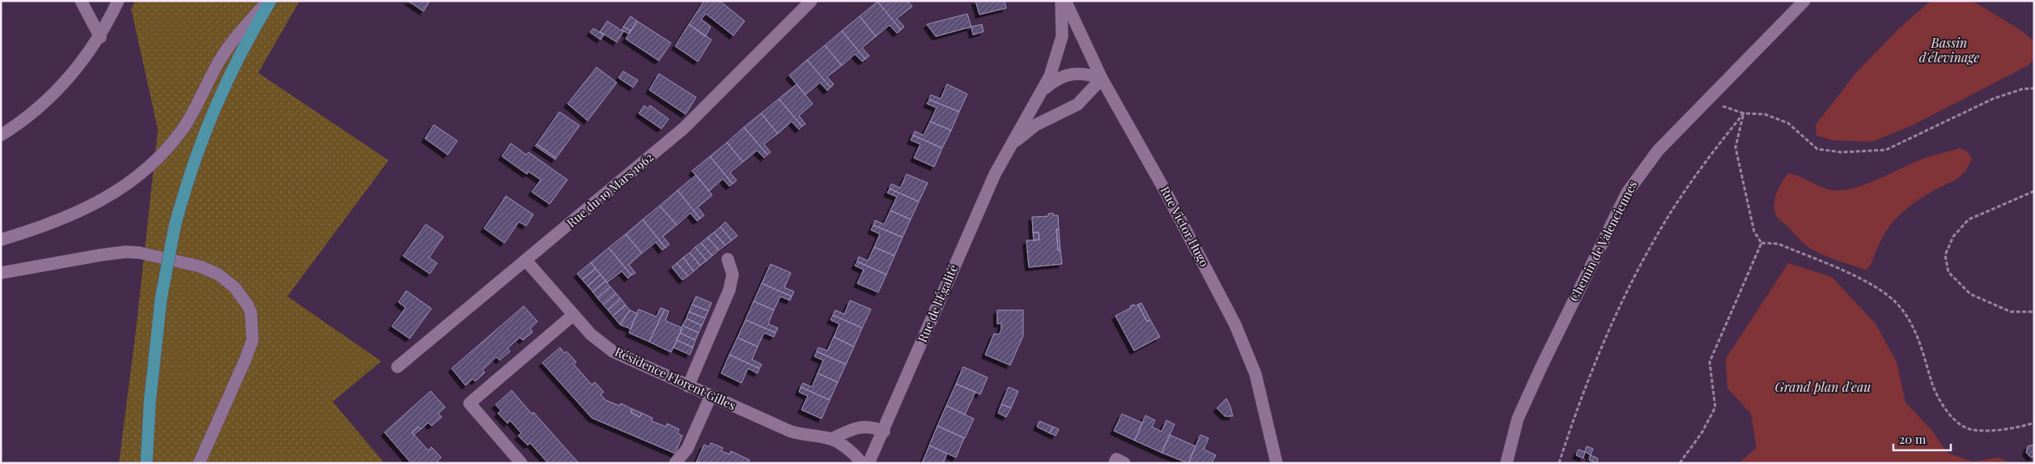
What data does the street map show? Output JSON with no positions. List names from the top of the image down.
{
  "streets": {
    "street": [
      "Rue du 19 Mars 1962",
      "Rue Victor Hugo",
      "Chemin de Valenciennes",
      "Rue de l'Égalité",
      "Résidence Florent Gilles"
    ]
  },
  "crossings": [
    ["Rue du 19 Mars 1962", "Résidence Florent Gilles"],
    ["Rue Victor Hugo", "Rue de l'Égalité"],
    ["Rue de l'Égalité", "Résidence Florent Gilles"]
  ],
  "water": ["Bassin d'élevinage", "Grand plan d'eau"],
  "scale_bar": "20 m"
}
